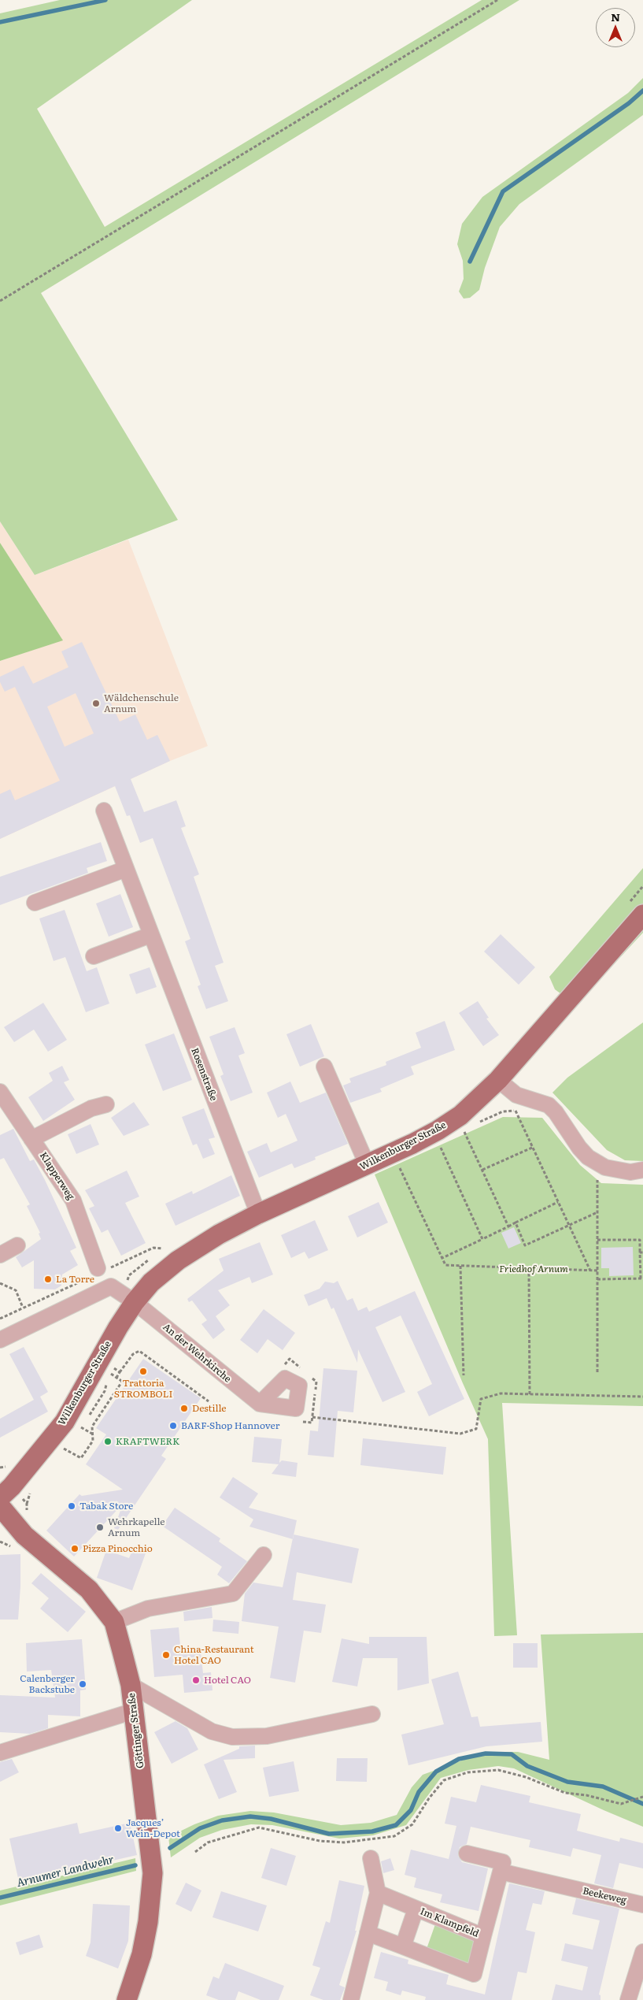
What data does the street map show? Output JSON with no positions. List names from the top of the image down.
{
  "streets": {
    "main road": ["Wilkenburger Straße", "Göttinger Straße"],
    "street": [
      "Rosenstraße",
      "Klapperweg",
      "An der Wehrkirche",
      "Beekeweg",
      "Im Klampfeld"
    ]
  },
  "crossings": [
    ["Rosenstraße", "Wilkenburger Straße"],
    ["Wilkenburger Straße", "An der Wehrkirche"],
    ["Beekeweg", "Im Klampfeld"]
  ],
  "water": ["Arnumer Landwehr"],
  "parks": ["Friedhof Arnum"],
  "places": [
    "Wäldchenschule Arnum",
    "La Torre",
    "Trattoria STROMBOLI",
    "Destille",
    "BARF-Shop Hannover",
    "KRAFTWERK",
    "Tabak Store",
    "Wehrkapelle Arnum",
    "Pizza Pinocchio",
    "China-Restaurant Hotel CAO",
    "Hotel CAO",
    "Calenberger Backstube",
    "Jacques’ Wein-Depot"
  ],
  "north": "top"
}
